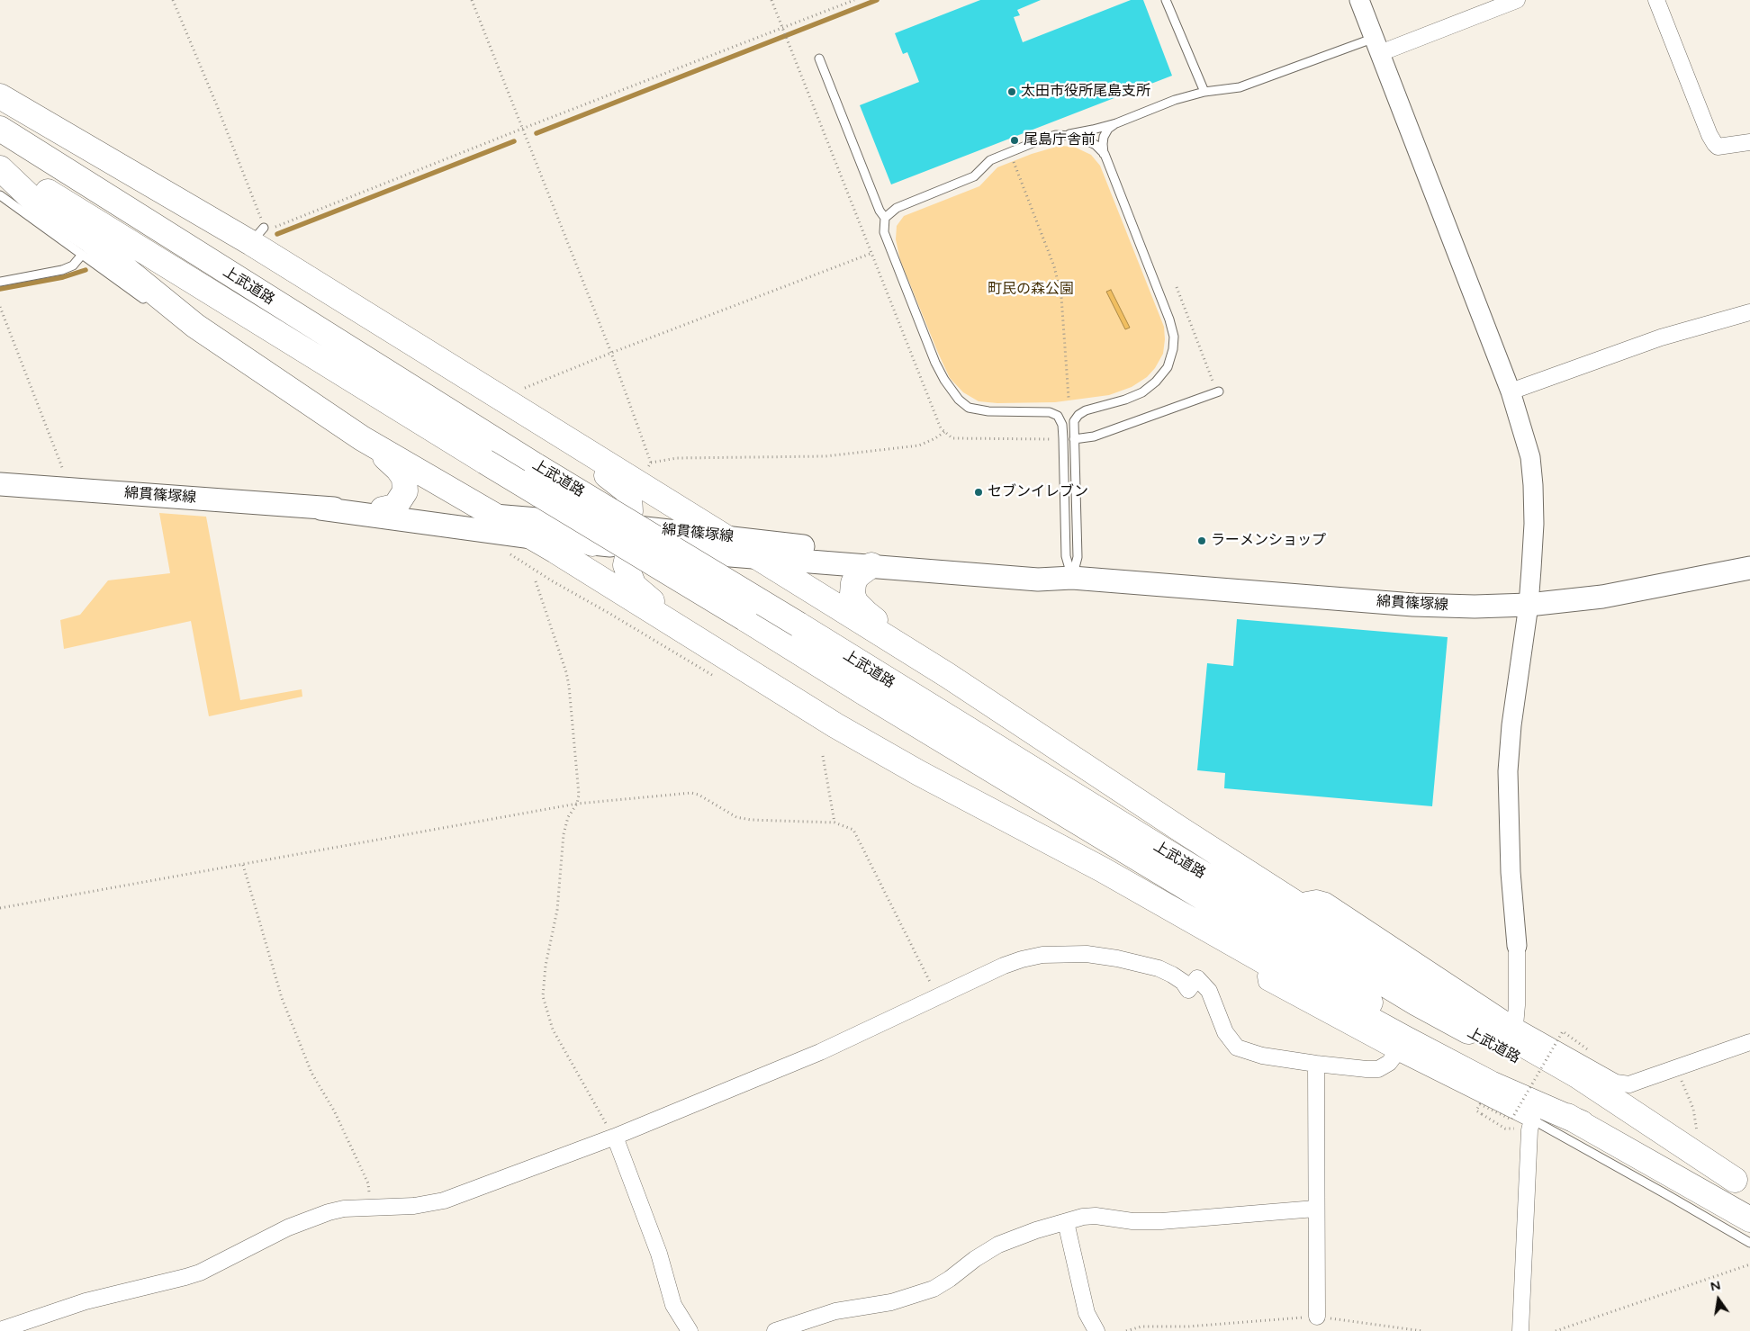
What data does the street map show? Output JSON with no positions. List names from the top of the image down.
{
  "streets": {
    "highway": ["上武道路"],
    "main road": ["綿貫篠塚線"]
  },
  "parks": ["町民の森公園"],
  "places": [
    "太田市役所尾島支所",
    "尾島庁舎前",
    "セブンイレブン",
    "ラーメンショップ"
  ],
  "north": "top"
}
